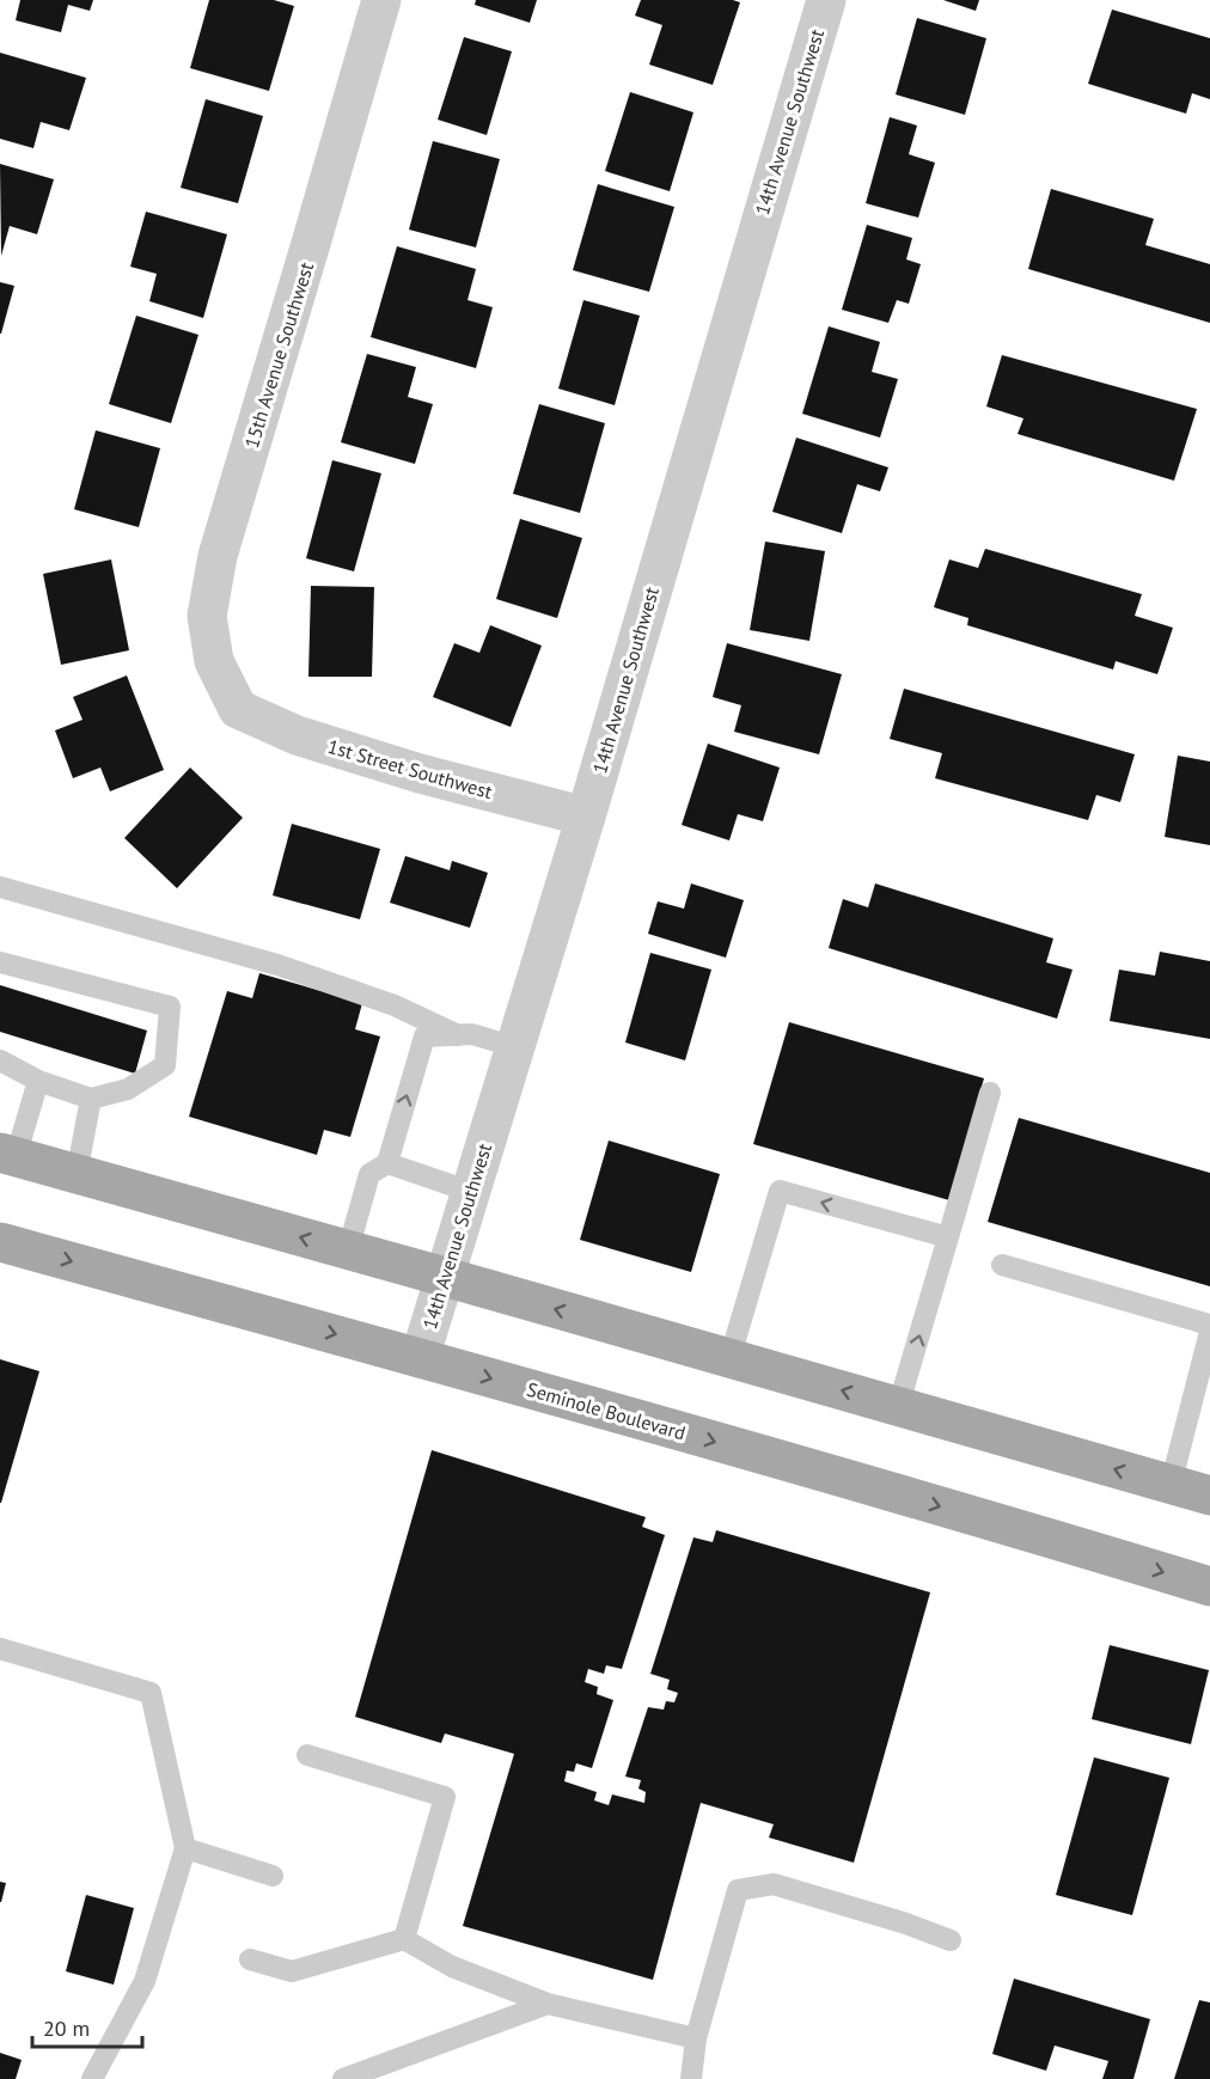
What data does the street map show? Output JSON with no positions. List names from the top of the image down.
{
  "streets": {
    "main road": ["Seminole Boulevard"],
    "street": ["14th Avenue Southwest", "15th Avenue Southwest", "1st Street Southwest"]
  },
  "crossings": [
    ["14th Avenue Southwest", "1st Street Southwest"],
    ["14th Avenue Southwest", "Seminole Boulevard"],
    ["15th Avenue Southwest", "1st Street Southwest"]
  ],
  "scale_bar": "20 m"
}
